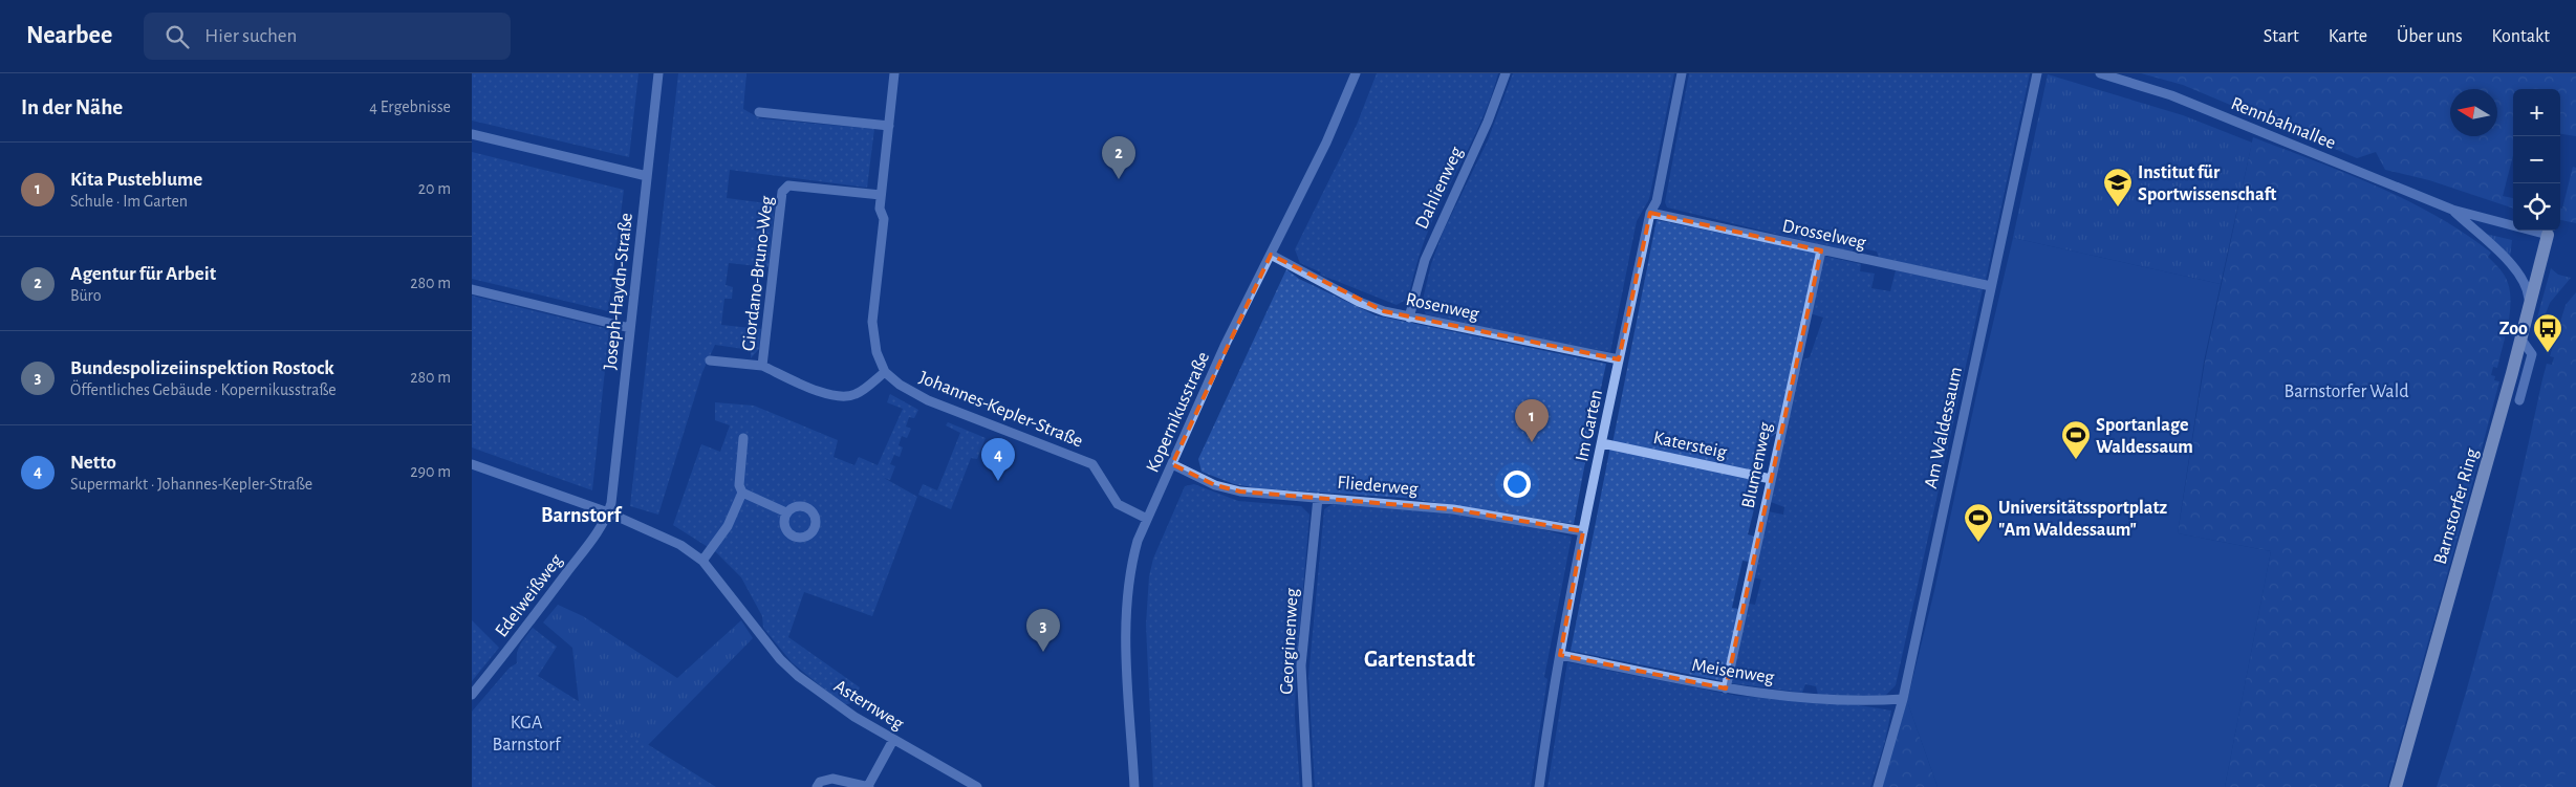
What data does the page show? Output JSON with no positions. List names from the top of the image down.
{
  "streets": {
    "main road": ["Barnstorfer Ring"],
    "street": [
      "Rennbahnallee",
      "Dahlienweg",
      "Drosselweg",
      "Giordano-Bruno-Weg",
      "Joseph-Haydn-Straße",
      "Rosenweg",
      "Johannes-Kepler-Straße",
      "Kopernikusstraße",
      "Im Garten",
      "Am Waldessaum",
      "Katersteig",
      "Blumenweg",
      "Fliederweg",
      "Edelweißweg",
      "Georginenweg",
      "Meisenweg",
      "Asternweg"
    ]
  },
  "crossings": [
    ["Rennbahnallee", "Barnstorfer Ring"],
    ["Dahlienweg", "Rosenweg"],
    ["Drosselweg", "Im Garten"],
    ["Drosselweg", "Am Waldessaum"],
    ["Drosselweg", "Blumenweg"],
    ["Giordano-Bruno-Weg", "Johannes-Kepler-Straße"],
    ["Joseph-Haydn-Straße", "Edelweißweg"],
    ["Joseph-Haydn-Straße", "Asternweg"],
    ["Rosenweg", "Kopernikusstraße"],
    ["Rosenweg", "Im Garten"],
    ["Johannes-Kepler-Straße", "Kopernikusstraße"],
    ["Kopernikusstraße", "Fliederweg"],
    ["Im Garten", "Katersteig"],
    ["Im Garten", "Fliederweg"],
    ["Im Garten", "Meisenweg"],
    ["Am Waldessaum", "Meisenweg"],
    ["Katersteig", "Blumenweg"],
    ["Blumenweg", "Meisenweg"],
    ["Fliederweg", "Georginenweg"],
    ["Edelweißweg", "Asternweg"]
  ],
  "districts": ["Barnstorf", "Gartenstadt"],
  "parks": ["Barnstorfer Wald", "KGA Barnstorf"],
  "places": {
    "school or university": ["Institut für Sportwissenschaft"],
    "bus stop": ["Zoo"],
    "sports": ["Sportanlage Waldessaum", "Universitätssportplatz \"Am Waldessaum\""]
  },
  "north": "left",
  "page": {
    "header": "Nearbee",
    "search": "Hier suchen",
    "nav": [
      "Start",
      "Karte",
      "Über uns",
      "Kontakt"
    ],
    "heading": ["In der Nähe", "4 Ergebnisse"],
    "map_buttons": ["+", "−"],
    "pins": [
      "2",
      "1",
      "4",
      "3"
    ],
    "list": [
      {
        "mark": "1",
        "name": "Kita Pusteblume",
        "note": "Schule · Im Garten",
        "value": "20 m"
      },
      {
        "mark": "2",
        "name": "Agentur für Arbeit",
        "note": "Büro",
        "value": "280 m"
      },
      {
        "mark": "3",
        "name": "Bundespolizeiinspektion Rostock",
        "note": "Öffentliches Gebäude · Kopernikusstraße",
        "value": "280 m"
      },
      {
        "mark": "4",
        "name": "Netto",
        "note": "Supermarkt · Johannes-Kepler-Straße",
        "value": "290 m"
      }
    ]
  }
}
